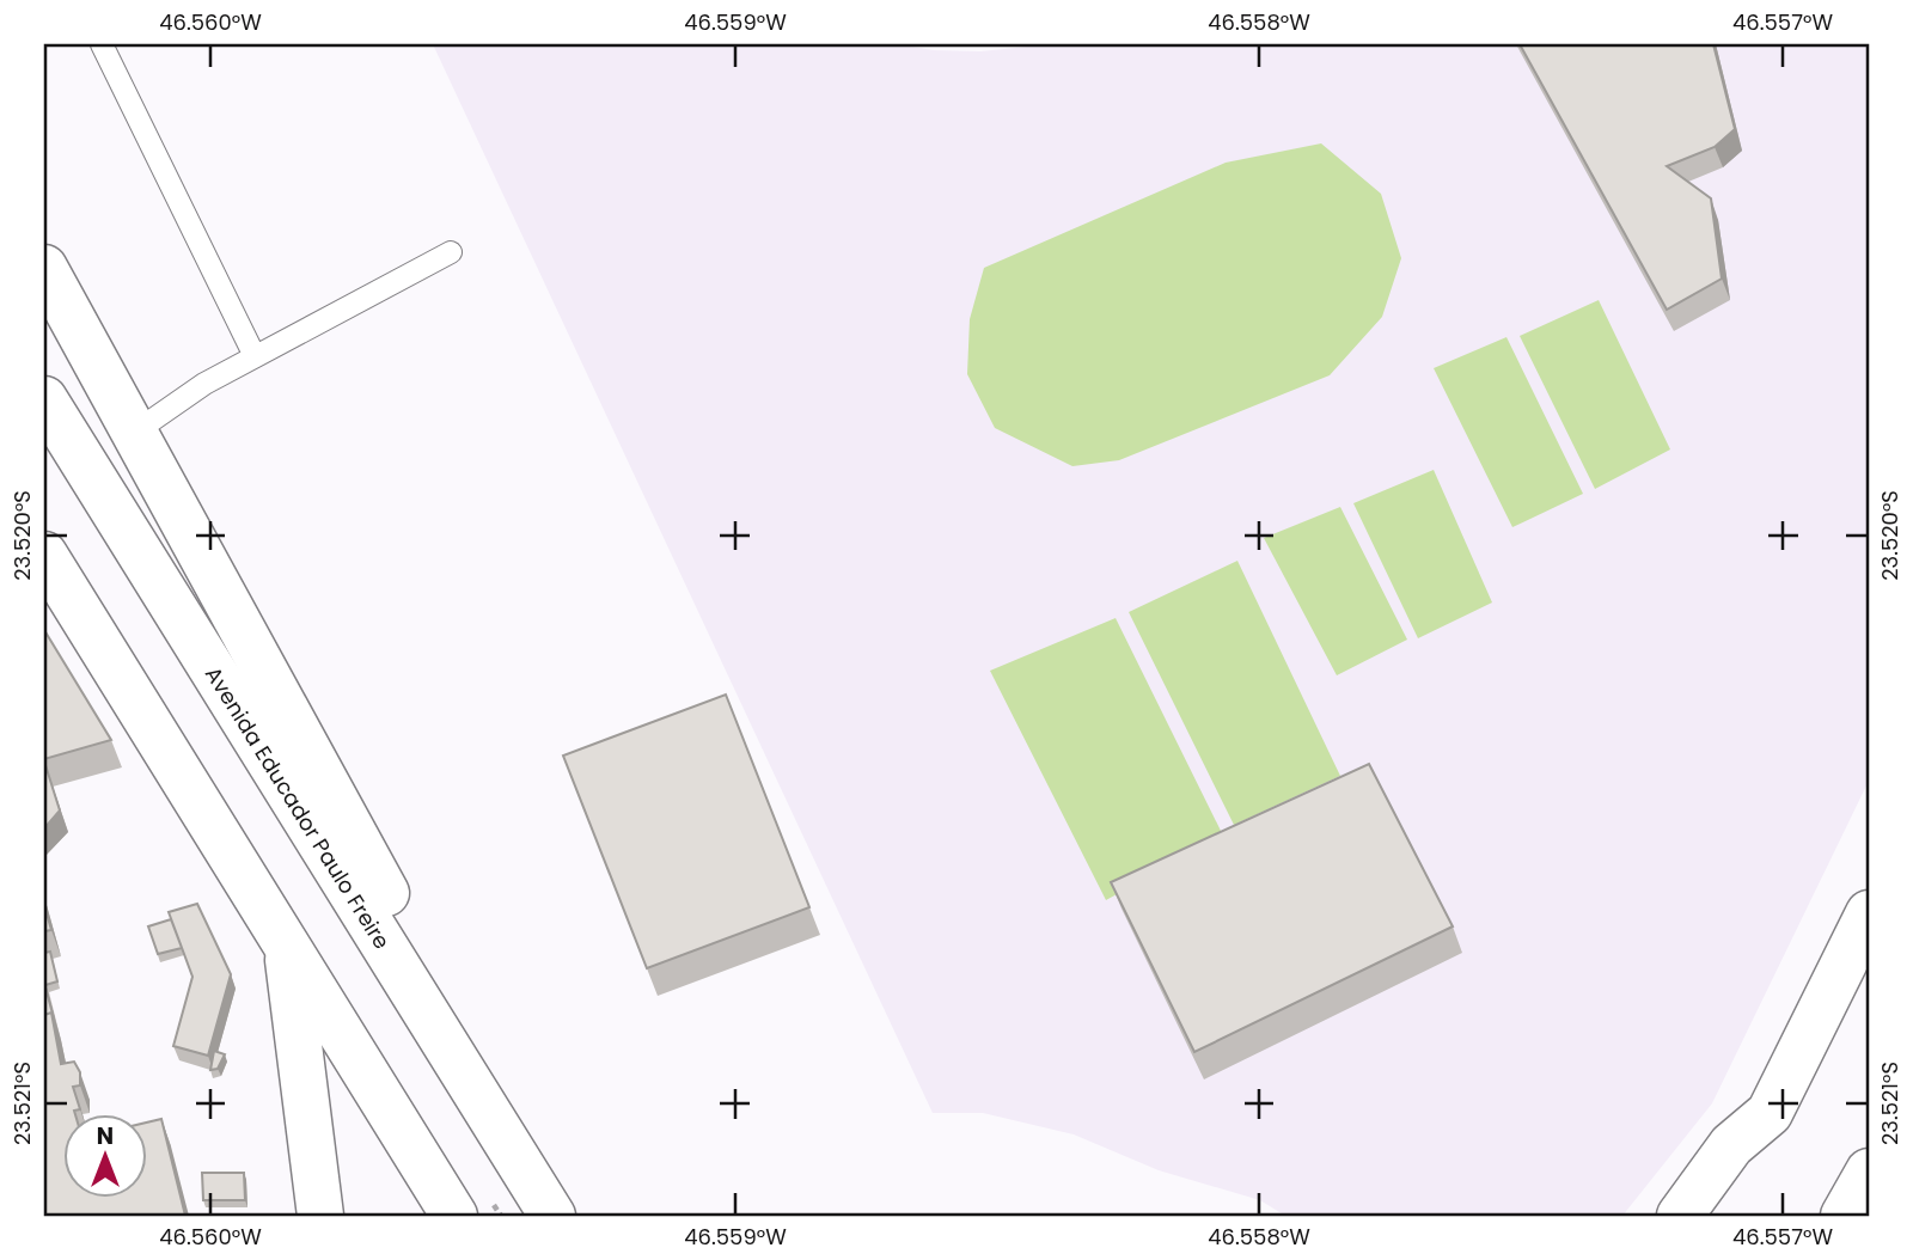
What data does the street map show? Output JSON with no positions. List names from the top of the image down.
{
  "streets": {
    "highway": ["Avenida Educador Paulo Freire"]
  },
  "north": "top",
  "coordinates": [
    "46.560°W",
    "46.559°W",
    "46.558°W",
    "46.557°W",
    "23.520°S",
    "23.521°S"
  ]
}
